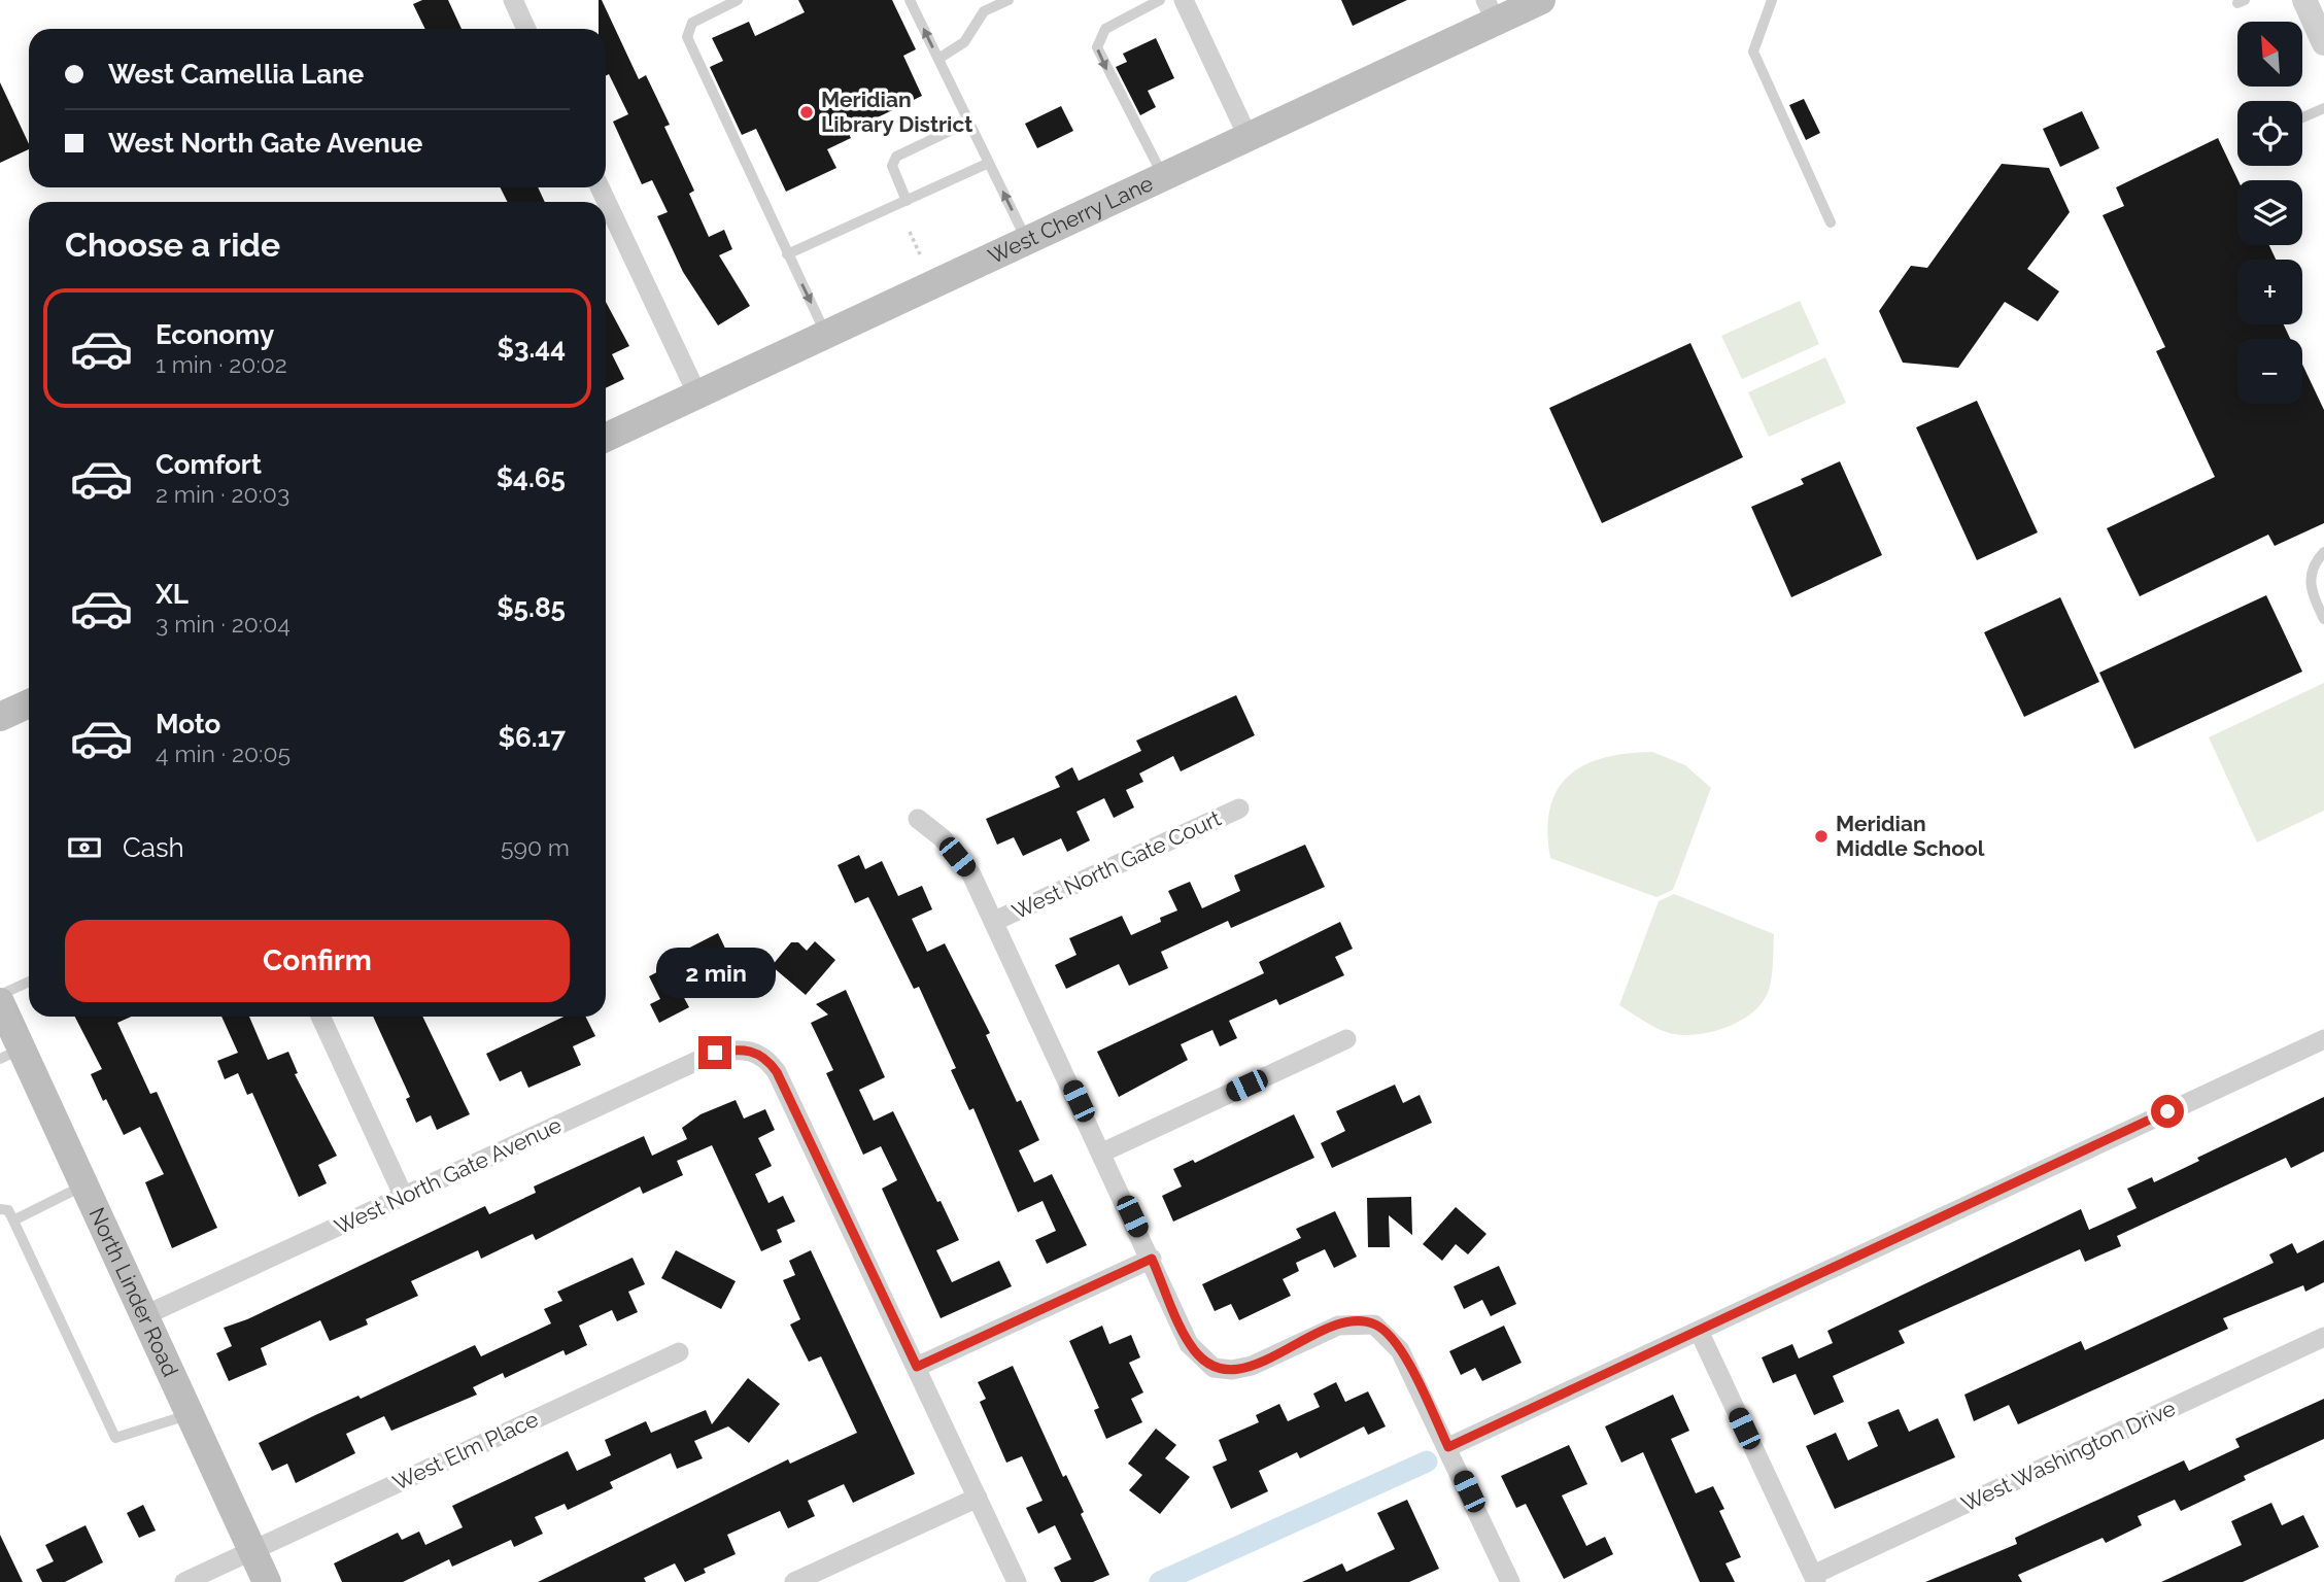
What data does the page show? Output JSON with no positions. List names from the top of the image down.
{
  "streets": {
    "main road": ["West Cherry Lane", "North Linder Road"],
    "street": [
      "West North Gate Court",
      "West North Gate Avenue",
      "West Elm Place",
      "West Washington Drive"
    ]
  },
  "crossings": [
    ["West North Gate Avenue", "North Linder Road"],
    ["North Linder Road", "West Elm Place"]
  ],
  "places": ["Meridian Library District", "Meridian Middle School"],
  "north": "top left",
  "page": {
    "map_buttons": ["+", "−"],
    "banner": ["West Camellia Lane", "West North Gate Avenue"],
    "heading": "Choose a ride",
    "list": [
      {
        "name": "Economy",
        "note": "1 min · 20:02",
        "value": "$3.44"
      },
      {
        "name": "Comfort",
        "note": "2 min · 20:03",
        "value": "$4.65"
      },
      {
        "name": "XL",
        "note": "3 min · 20:04",
        "value": "$5.85"
      },
      {
        "name": "Moto",
        "note": "4 min · 20:05",
        "value": "$6.17"
      }
    ],
    "pay": ["Cash", "590 m"],
    "buttons": "Confirm",
    "bubble": "2 min"
  }
}
